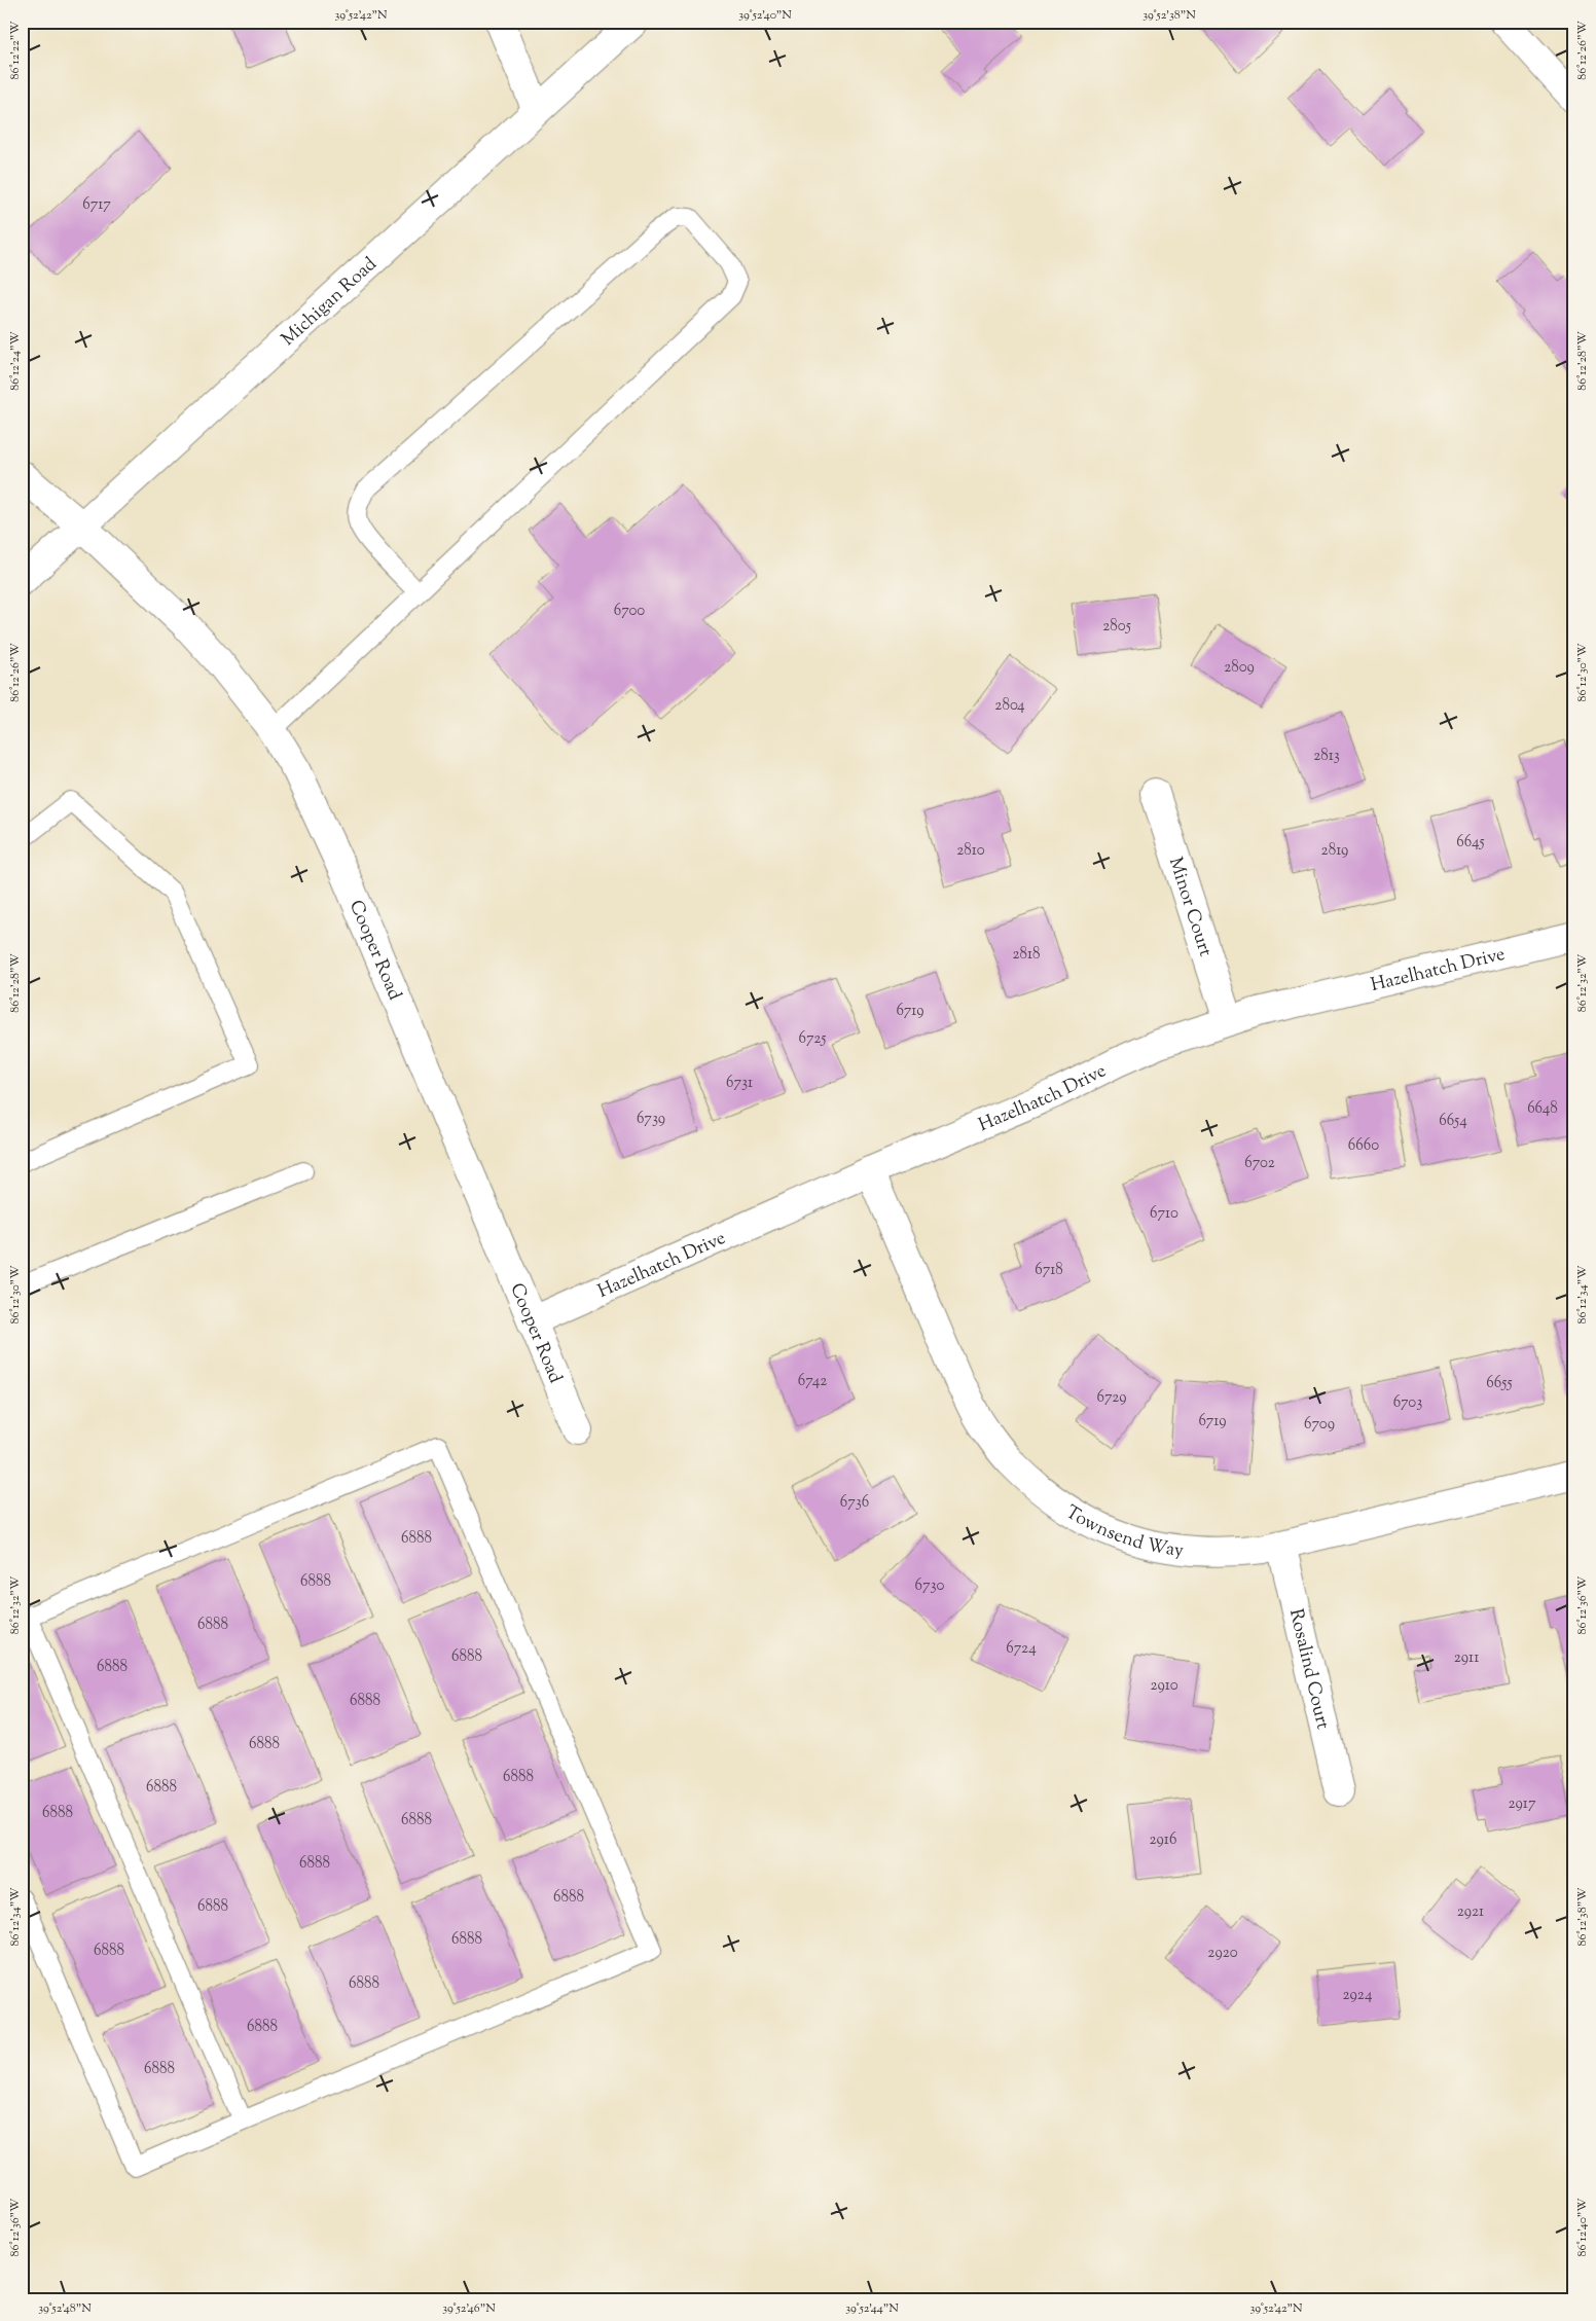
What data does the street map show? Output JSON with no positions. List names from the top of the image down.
{
  "streets": {
    "street": [
      "Michigan Road",
      "Minor Court",
      "Cooper Road",
      "Hazelhatch Drive",
      "Townsend Way",
      "Rosalind Court"
    ]
  },
  "crossings": [
    ["Michigan Road", "Cooper Road"],
    ["Minor Court", "Hazelhatch Drive"],
    ["Cooper Road", "Hazelhatch Drive"],
    ["Hazelhatch Drive", "Townsend Way"],
    ["Townsend Way", "Rosalind Court"]
  ],
  "house_numbers": [
    "6717",
    "6700",
    "2805",
    "2809",
    "2804",
    "2813",
    "6645",
    "2810",
    "2819",
    "2818",
    "6719",
    "6725",
    "6731",
    "6648",
    "6739",
    "6654",
    "6660",
    "6702",
    "6710",
    "6718",
    "6742",
    "6655",
    "6729",
    "6703",
    "6719",
    "6709",
    "6736",
    "6888",
    "6888",
    "6730",
    "6888",
    "6724",
    "6888",
    "2911",
    "6888",
    "2910",
    "6888",
    "6888",
    "6888",
    "6888",
    "2917",
    "6888",
    "6888",
    "2916",
    "6888",
    "6888",
    "6888",
    "2921",
    "6888",
    "6888",
    "2920",
    "6888",
    "2924",
    "6888",
    "6888"
  ],
  "coordinates": [
    "39°52'42\"N",
    "39°52'40\"N",
    "39°52'38\"N",
    "86°12'22\"W",
    "86°12'26\"W",
    "86°12'24\"W",
    "86°12'28\"W",
    "86°12'30\"W",
    "86°12'32\"W",
    "86°12'34\"W",
    "86°12'36\"W",
    "86°12'38\"W",
    "86°12'40\"W",
    "39°52'48\"N",
    "39°52'46\"N",
    "39°52'44\"N"
  ]
}
